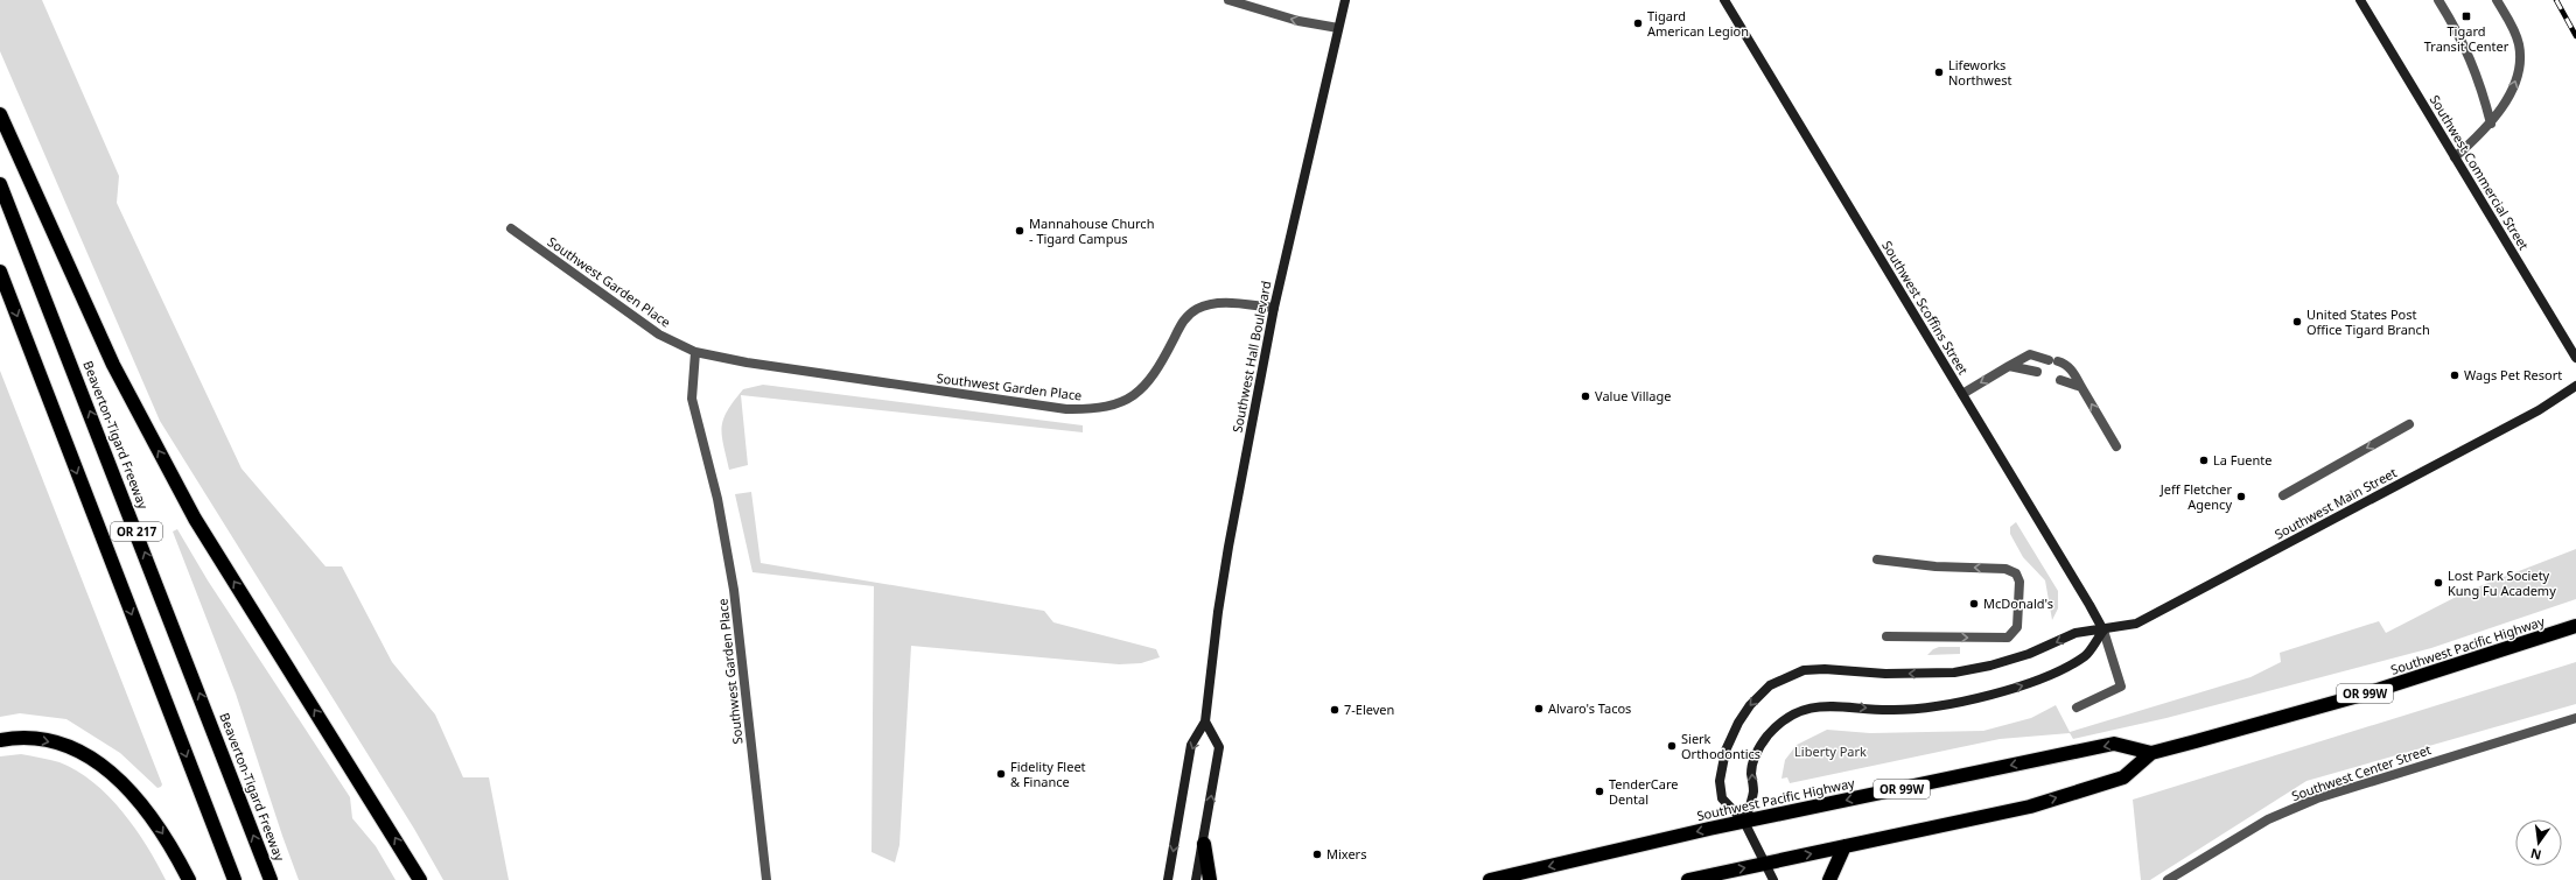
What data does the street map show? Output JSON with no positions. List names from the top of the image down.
{
  "streets": {
    "highway": [
      "Beaverton-Tigard Freeway",
      "OR 217",
      "Southwest Pacific Highway",
      "OR 99W"
    ],
    "street": [
      "Southwest Commercial Street",
      "Southwest Garden Place",
      "Southwest Scoffins Street",
      "Southwest Hall Boulevard",
      "Southwest Main Street",
      "Southwest Center Street"
    ]
  },
  "crossings": [
    ["Southwest Garden Place", "Southwest Hall Boulevard"],
    ["Southwest Scoffins Street", "Southwest Main Street"],
    ["Southwest Main Street", "Southwest Pacific Highway"]
  ],
  "one_way": ["Southwest Main Street"],
  "parks": ["Liberty Park"],
  "places": {
    "transit": ["Tigard Transit Center"],
    "other": [
      "Tigard American Legion",
      "Lifeworks Northwest",
      "Mannahouse Church - Tigard Campus",
      "United States Post Office Tigard Branch",
      "Wags Pet Resort",
      "Value Village",
      "La Fuente",
      "Jeff Fletcher Agency",
      "Lost Park Society Kung Fu Academy",
      "McDonald's",
      "Alvaro's Tacos",
      "7-Eleven",
      "Sierk Orthodontics",
      "Fidelity Fleet & Finance",
      "TenderCare Dental",
      "Mixers"
    ]
  },
  "north": "bottom"
}
